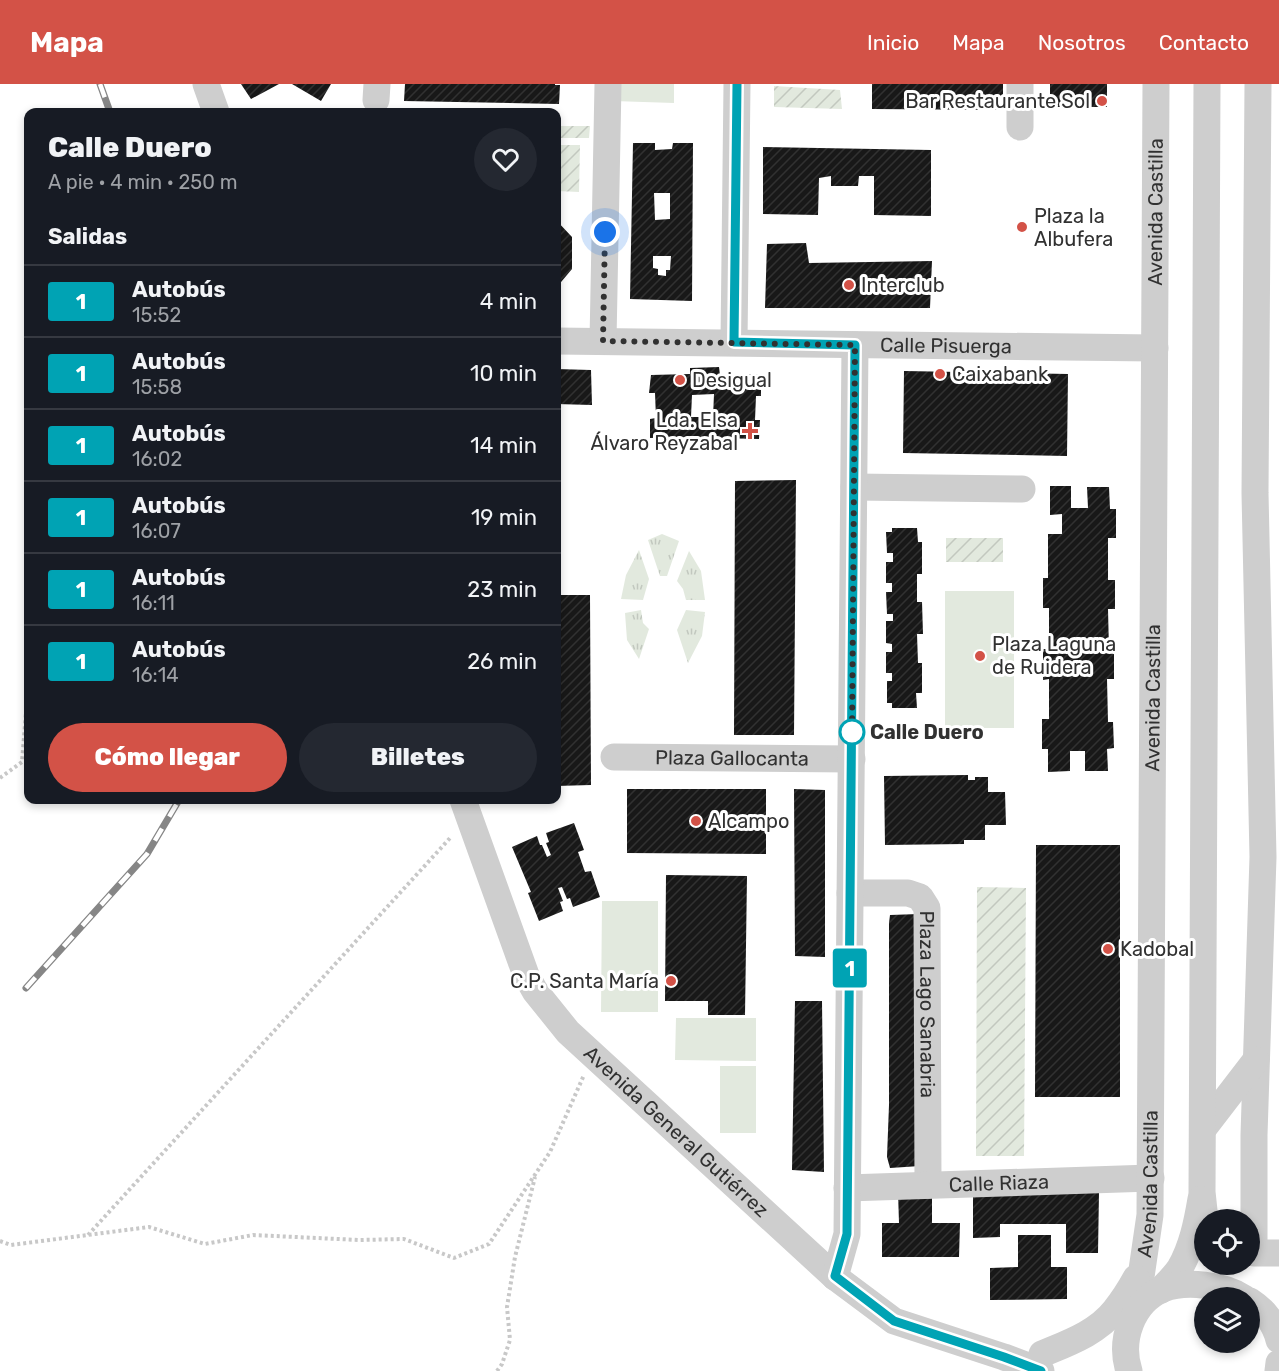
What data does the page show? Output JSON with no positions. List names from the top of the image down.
{
  "streets": {
    "street": [
      "Avenida Castilla",
      "Calle Pisuerga",
      "Plaza Gallocanta",
      "Plaza Lago Sanabria",
      "Avenida General Gutiérrez",
      "Calle Riaza"
    ]
  },
  "crossings": [
    ["Avenida Castilla", "Calle Pisuerga"],
    ["Avenida Castilla", "Avenida General Gutiérrez"],
    ["Avenida Castilla", "Calle Riaza"],
    ["Plaza Lago Sanabria", "Calle Riaza"]
  ],
  "places": {
    "other": [
      "Bar Restaurante Sol",
      "Plaza la Albufera",
      "Interclub",
      "Caixabank",
      "Desigual",
      "Plaza Laguna de Ruidera",
      "Calle Duero",
      "Alcampo",
      "Kadobal",
      "C.P. Santa María"
    ],
    "health": ["Lda. Elsa Álvaro Reyzabal"]
  },
  "lines": ["bus line 1"],
  "page": {
    "header": "Mapa",
    "nav": [
      "Inicio",
      "Mapa",
      "Nosotros",
      "Contacto"
    ],
    "on_map": "1",
    "heading": [
      ["Calle Duero", "A pie · 4 min · 250 m"],
      "Salidas"
    ],
    "list": [
      {
        "mark": "1",
        "name": "Autobús",
        "note": "15:52",
        "value": "4 min"
      },
      {
        "mark": "1",
        "name": "Autobús",
        "note": "15:58",
        "value": "10 min"
      },
      {
        "mark": "1",
        "name": "Autobús",
        "note": "16:02",
        "value": "14 min"
      },
      {
        "mark": "1",
        "name": "Autobús",
        "note": "16:07",
        "value": "19 min"
      },
      {
        "mark": "1",
        "name": "Autobús",
        "note": "16:11",
        "value": "23 min"
      },
      {
        "mark": "1",
        "name": "Autobús",
        "note": "16:14",
        "value": "26 min"
      }
    ],
    "buttons": ["Cómo llegar", "Billetes"]
  }
}
